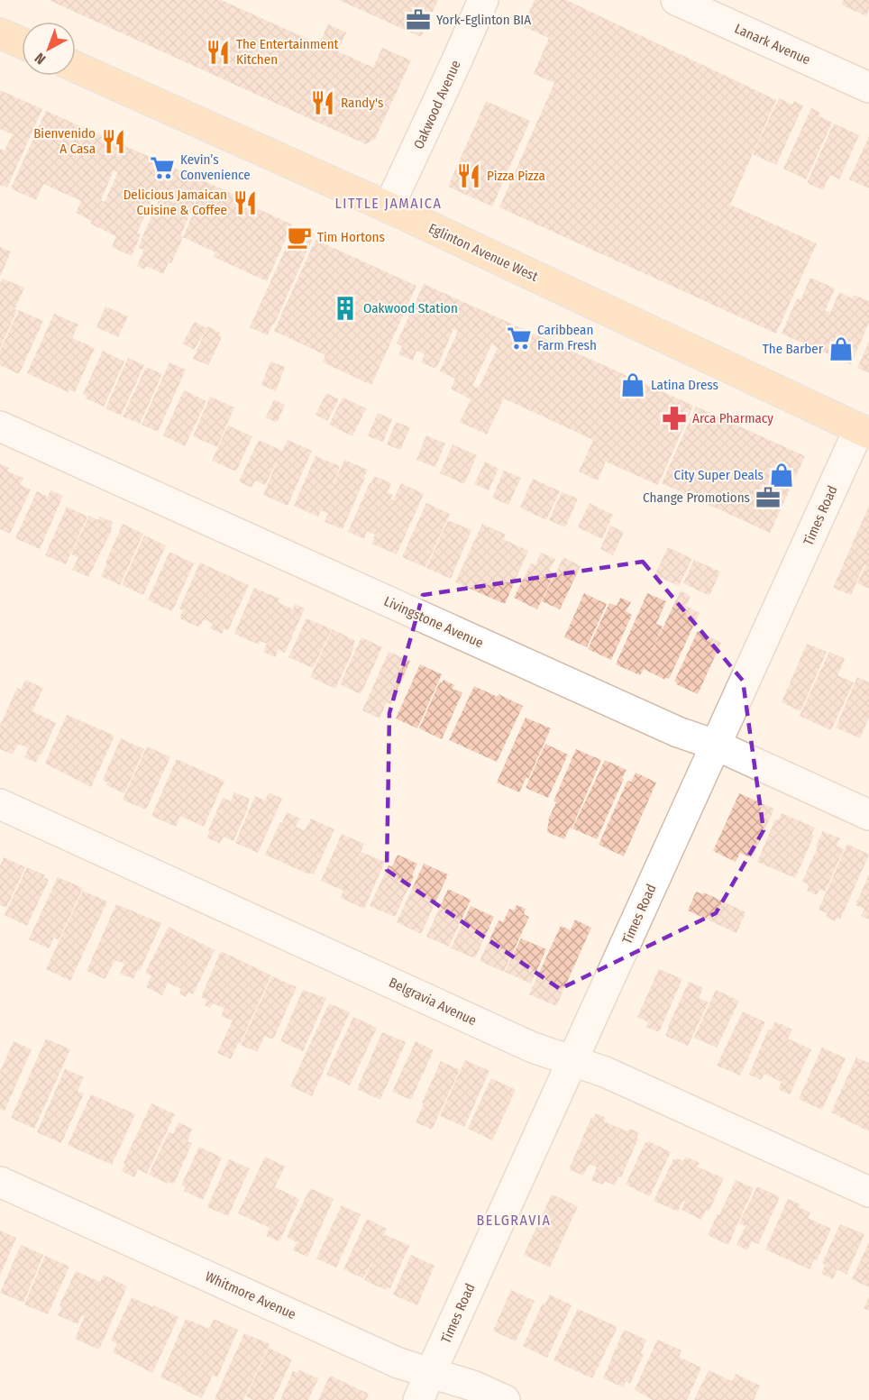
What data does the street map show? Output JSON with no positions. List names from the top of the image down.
{
  "streets": {
    "main road": ["Eglinton Avenue West"],
    "street": [
      "Lanark Avenue",
      "Oakwood Avenue",
      "Times Road",
      "Livingstone Avenue",
      "Belgravia Avenue",
      "Whitmore Avenue"
    ]
  },
  "crossings": [
    ["Oakwood Avenue", "Eglinton Avenue West"],
    ["Eglinton Avenue West", "Times Road"],
    ["Times Road", "Livingstone Avenue"],
    ["Times Road", "Belgravia Avenue"],
    ["Times Road", "Whitmore Avenue"]
  ],
  "districts": ["LITTLE JAMAICA", "BELGRAVIA"],
  "places": {
    "office": ["York-Eglinton BIA", "Change Promotions"],
    "restaurant": [
      "The Entertainment Kitchen",
      "Randy's",
      "Bienvenido A Casa",
      "Pizza Pizza",
      "Delicious Jamaican Cuisine & Coffee"
    ],
    "supermarket": ["Kevin’s Convenience", "Caribbean Farm Fresh"],
    "cafe": ["Tim Hortons"],
    "building": ["Oakwood Station"],
    "shop": ["The Barber", "Latina Dress", "City Super Deals"],
    "pharmacy": ["Arca Pharmacy"]
  },
  "north": "bottom left"
}
